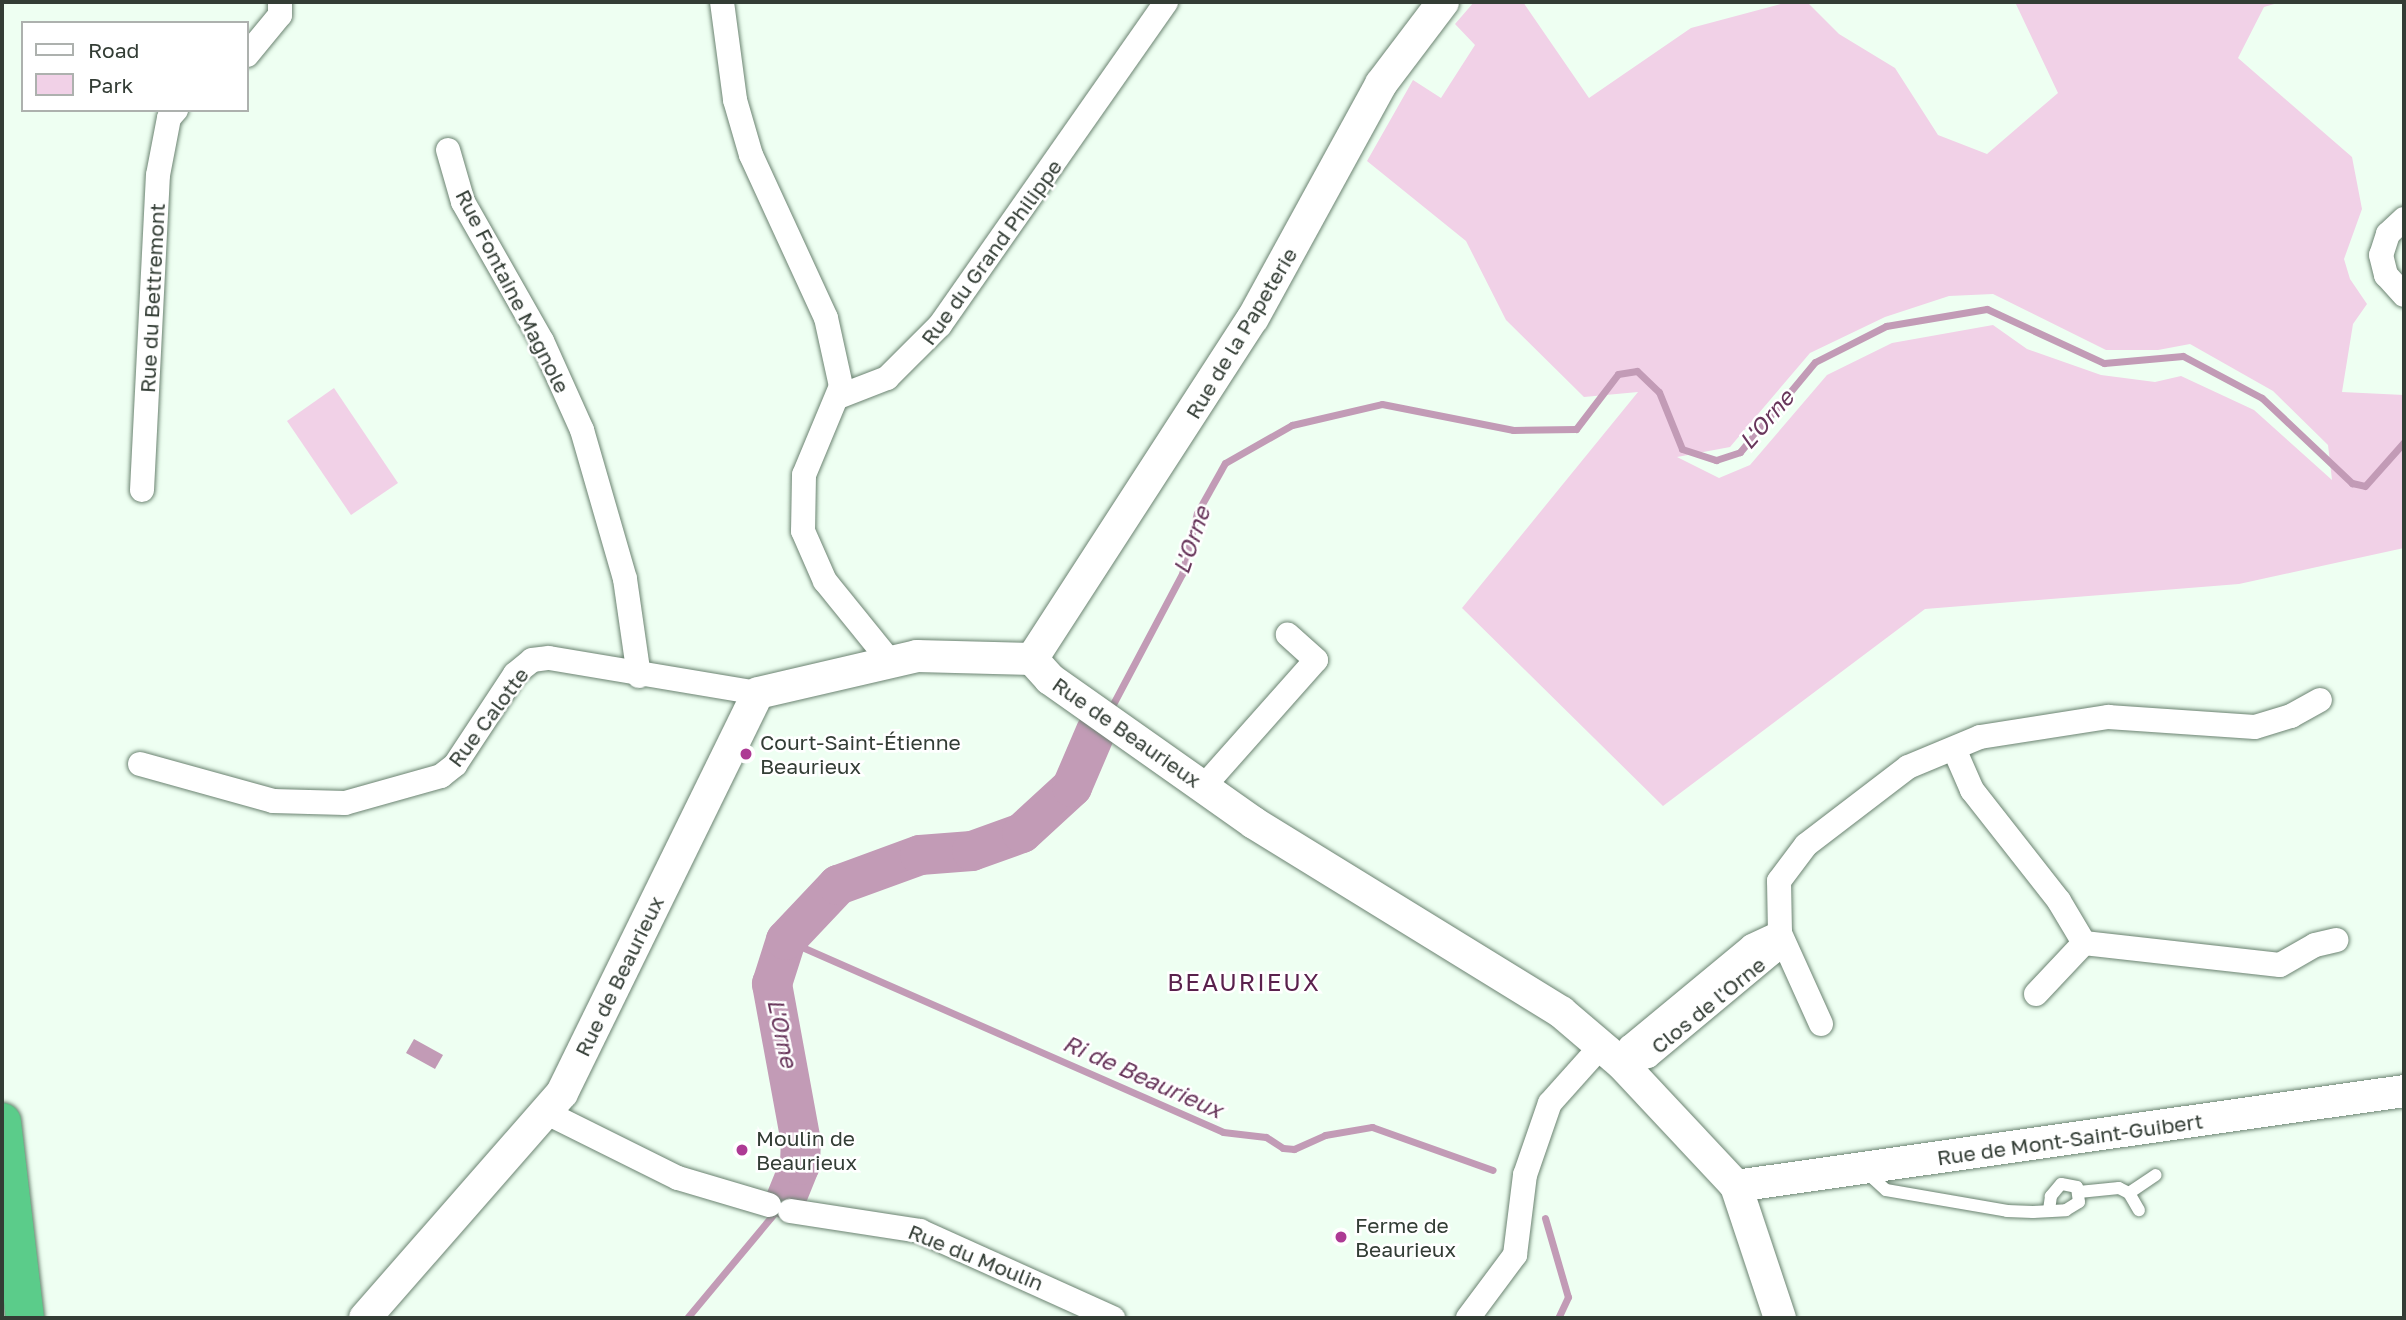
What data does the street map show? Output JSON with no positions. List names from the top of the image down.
{
  "streets": {
    "street": [
      "Rue du Grand Philippe",
      "Rue Fontaine Magnole",
      "Rue du Bettremont",
      "Rue de la Papeterie",
      "Rue Calotte",
      "Rue de Beaurieux",
      "Clos de l'Orne",
      "Rue de Mont-Saint-Guibert",
      "Rue du Moulin"
    ]
  },
  "crossings": [
    ["Rue Fontaine Magnole", "Rue Calotte"],
    ["Rue de la Papeterie", "Rue de Beaurieux"],
    ["Rue Calotte", "Rue de Beaurieux"],
    ["Rue de Beaurieux", "Clos de l'Orne"],
    ["Rue de Beaurieux", "Rue de Mont-Saint-Guibert"],
    ["Rue de Beaurieux", "Rue du Moulin"]
  ],
  "districts": ["BEAURIEUX"],
  "water": ["L'Orne", "Ri de Beaurieux"],
  "places": ["Court-Saint-Étienne Beaurieux", "Moulin de Beaurieux", "Ferme de Beaurieux"],
  "legend": ["Road", "Park"]
}
